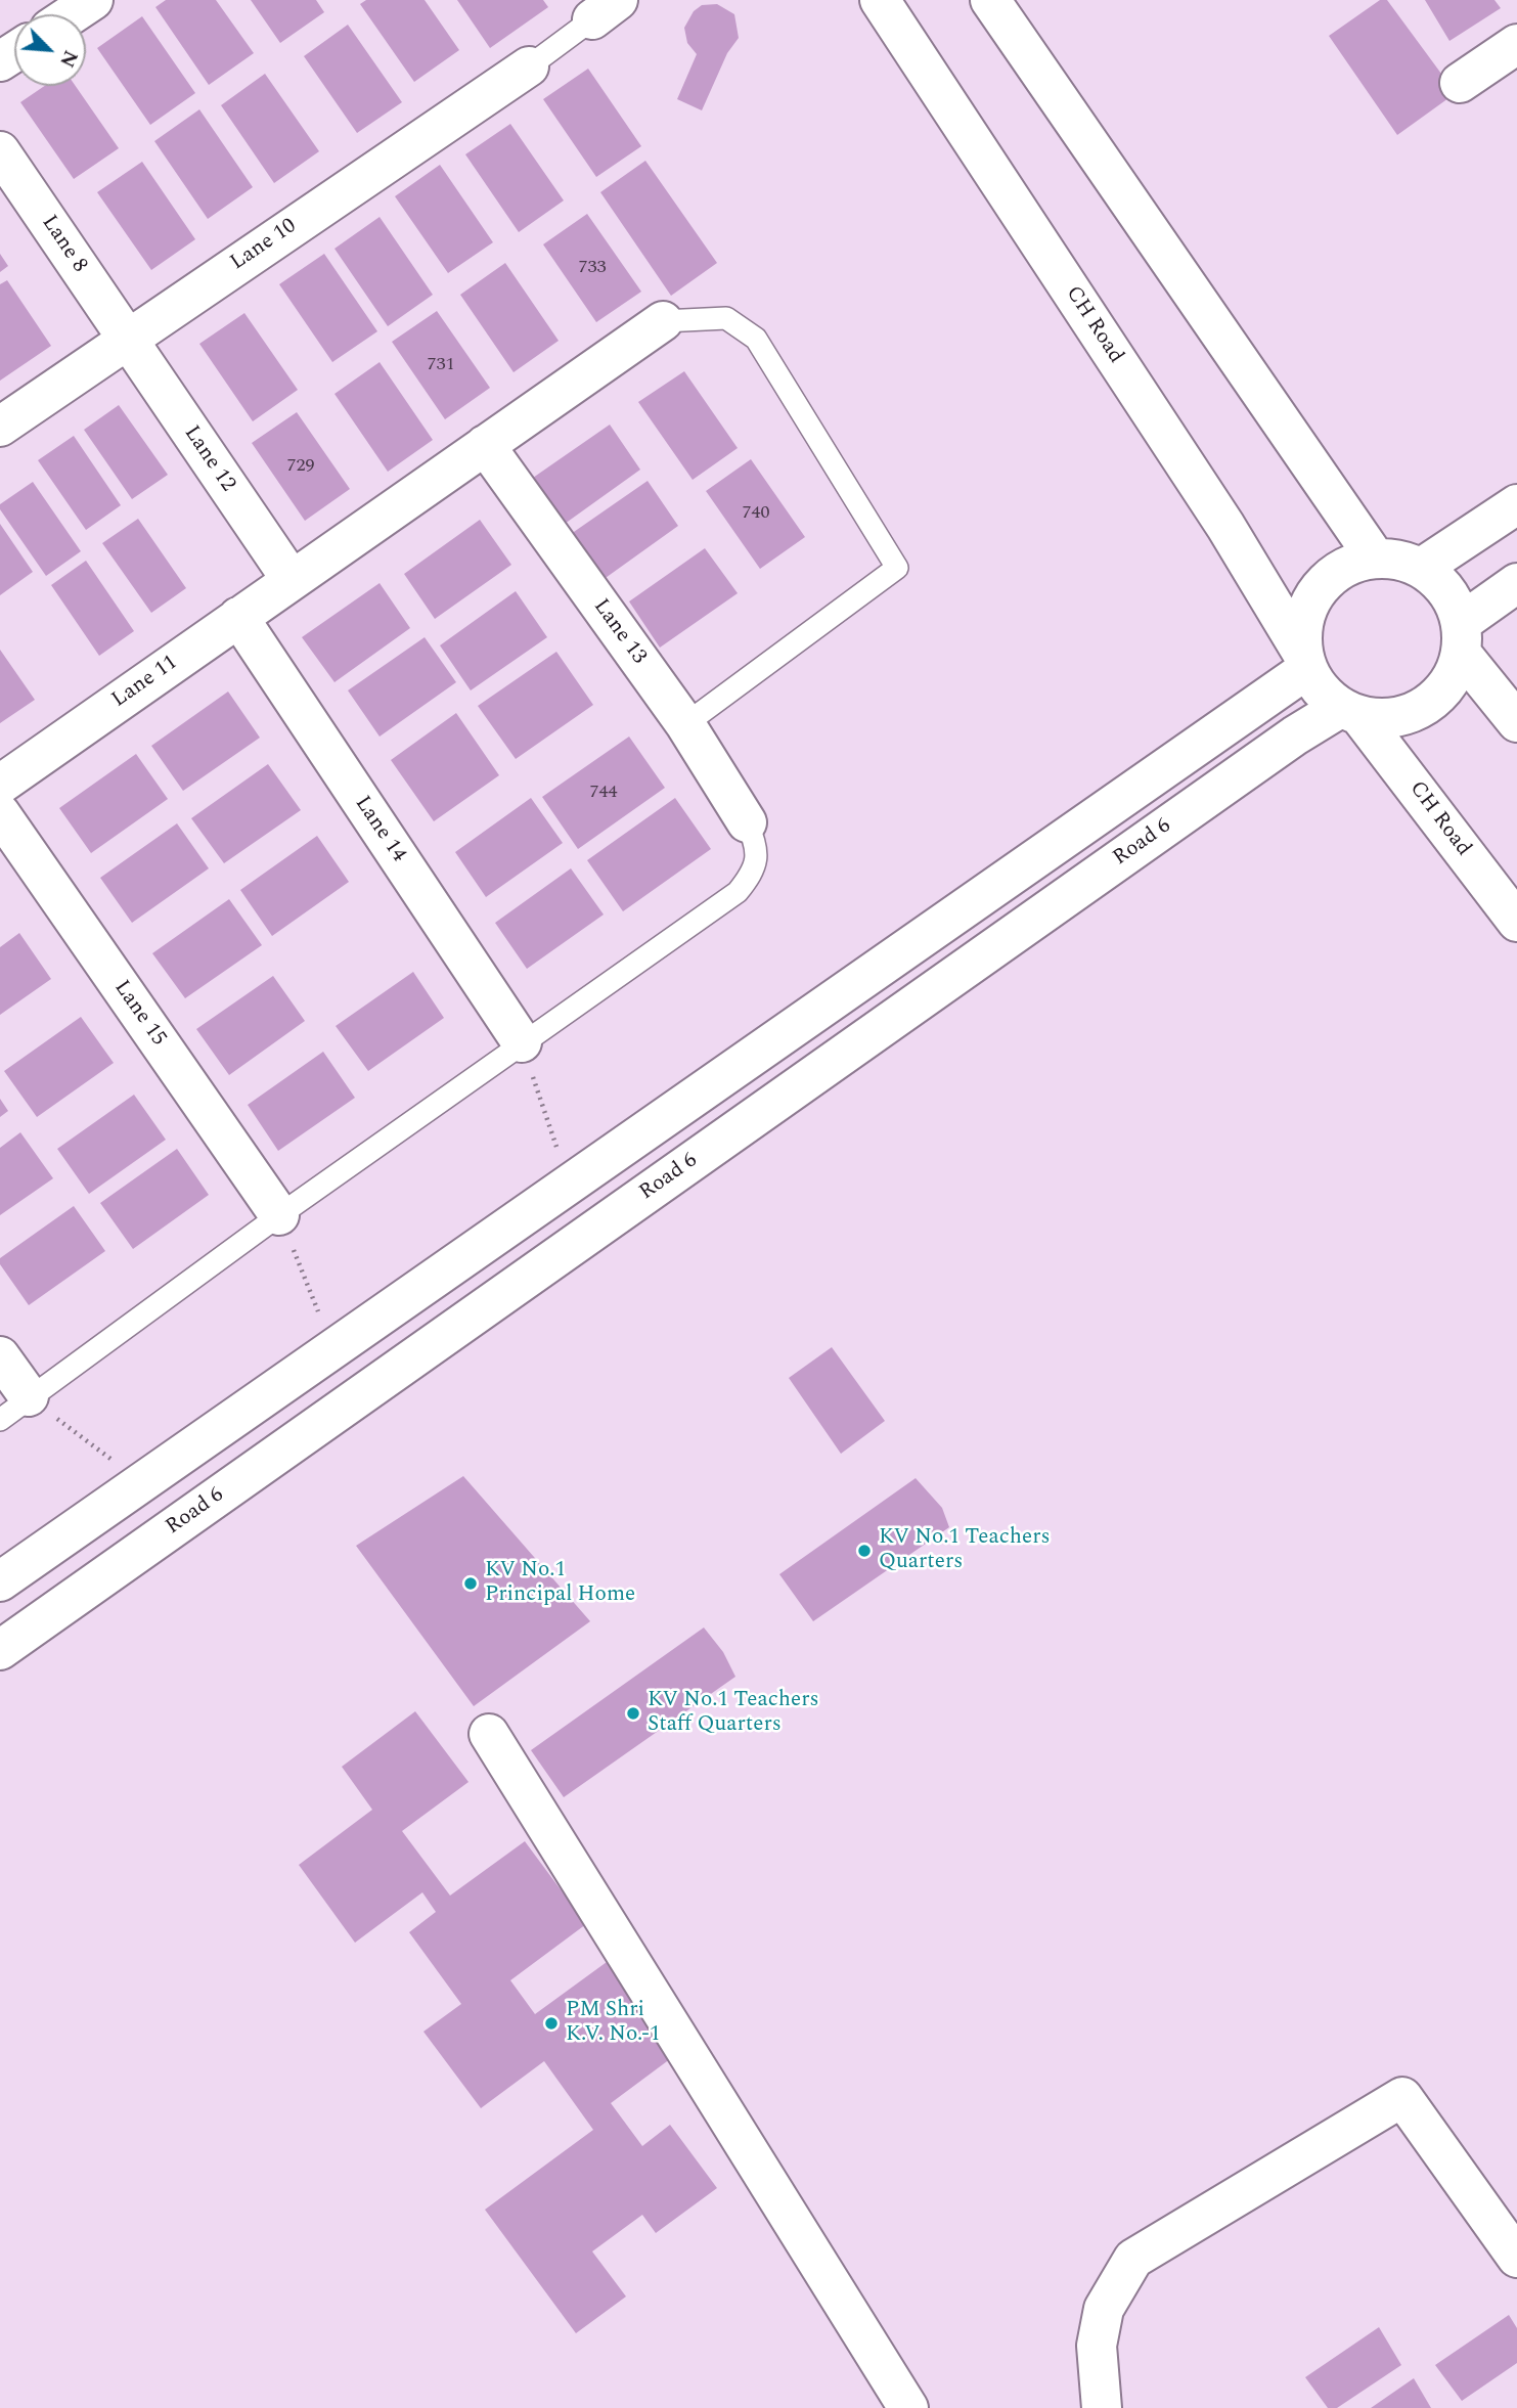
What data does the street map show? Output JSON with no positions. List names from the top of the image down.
{
  "streets": {
    "street": [
      "Lane 8",
      "Lane 10",
      "CH Road",
      "Lane 12",
      "Lane 13",
      "Lane 11",
      "Lane 14",
      "Road 6",
      "Lane 15"
    ]
  },
  "crossings": [
    ["Lane 8", "Lane 10"],
    ["Lane 8", "Lane 12"],
    ["Lane 10", "Lane 12"],
    ["CH Road", "Road 6"],
    ["Lane 12", "Lane 11"],
    ["Lane 13", "Lane 11"],
    ["Lane 11", "Lane 14"]
  ],
  "places": [
    "KV No.1 Teachers Quarters",
    "KV No.1 Principal Home",
    "KV No.1 Teachers Staff Quarters",
    "PM Shri K.V. No.-1"
  ],
  "house_numbers": [
    "733",
    "731",
    "729",
    "740",
    "744"
  ],
  "north": "bottom right"
}
